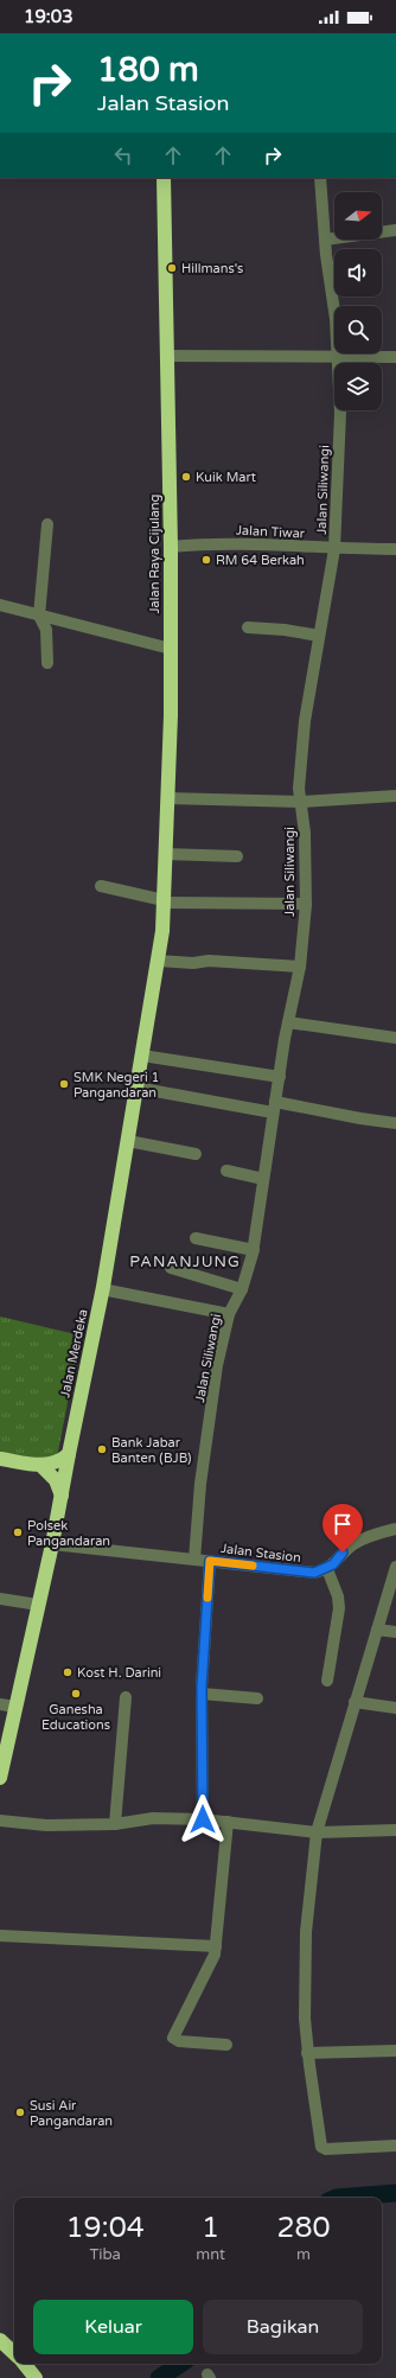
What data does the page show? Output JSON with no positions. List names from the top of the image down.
{
  "streets": {
    "highway": ["Jalan Raya Cijulang", "Jalan Merdeka"],
    "street": ["Jalan Siliwangi", "Jalan Tiwar", "Jalan Stasion"]
  },
  "crossings": [
    ["Jalan Siliwangi", "Jalan Tiwar"],
    ["Jalan Siliwangi", "Jalan Stasion"],
    ["Jalan Tiwar", "Jalan Raya Cijulang"],
    ["Jalan Raya Cijulang", "Jalan Merdeka"],
    ["Jalan Merdeka", "Jalan Stasion"]
  ],
  "districts": ["PANANJUNG"],
  "places": [
    "Hillmans's",
    "Kuik Mart",
    "RM 64 Berkah",
    "SMK Negeri 1 Pangandaran",
    "Bank Jabar Banten (BJB)",
    "Polsek Pangandaran",
    "Kost H. Darini",
    "Ganesha Educations",
    "Susi Air Pangandaran"
  ],
  "north": "right",
  "page": {
    "status": "19:03",
    "turn": ["180 m", "Jalan Stasion"],
    "eta": [
      "19:04",
      "Tiba",
      "1",
      "mnt",
      "280",
      "m"
    ],
    "buttons": ["Keluar", "Bagikan"]
  }
}
